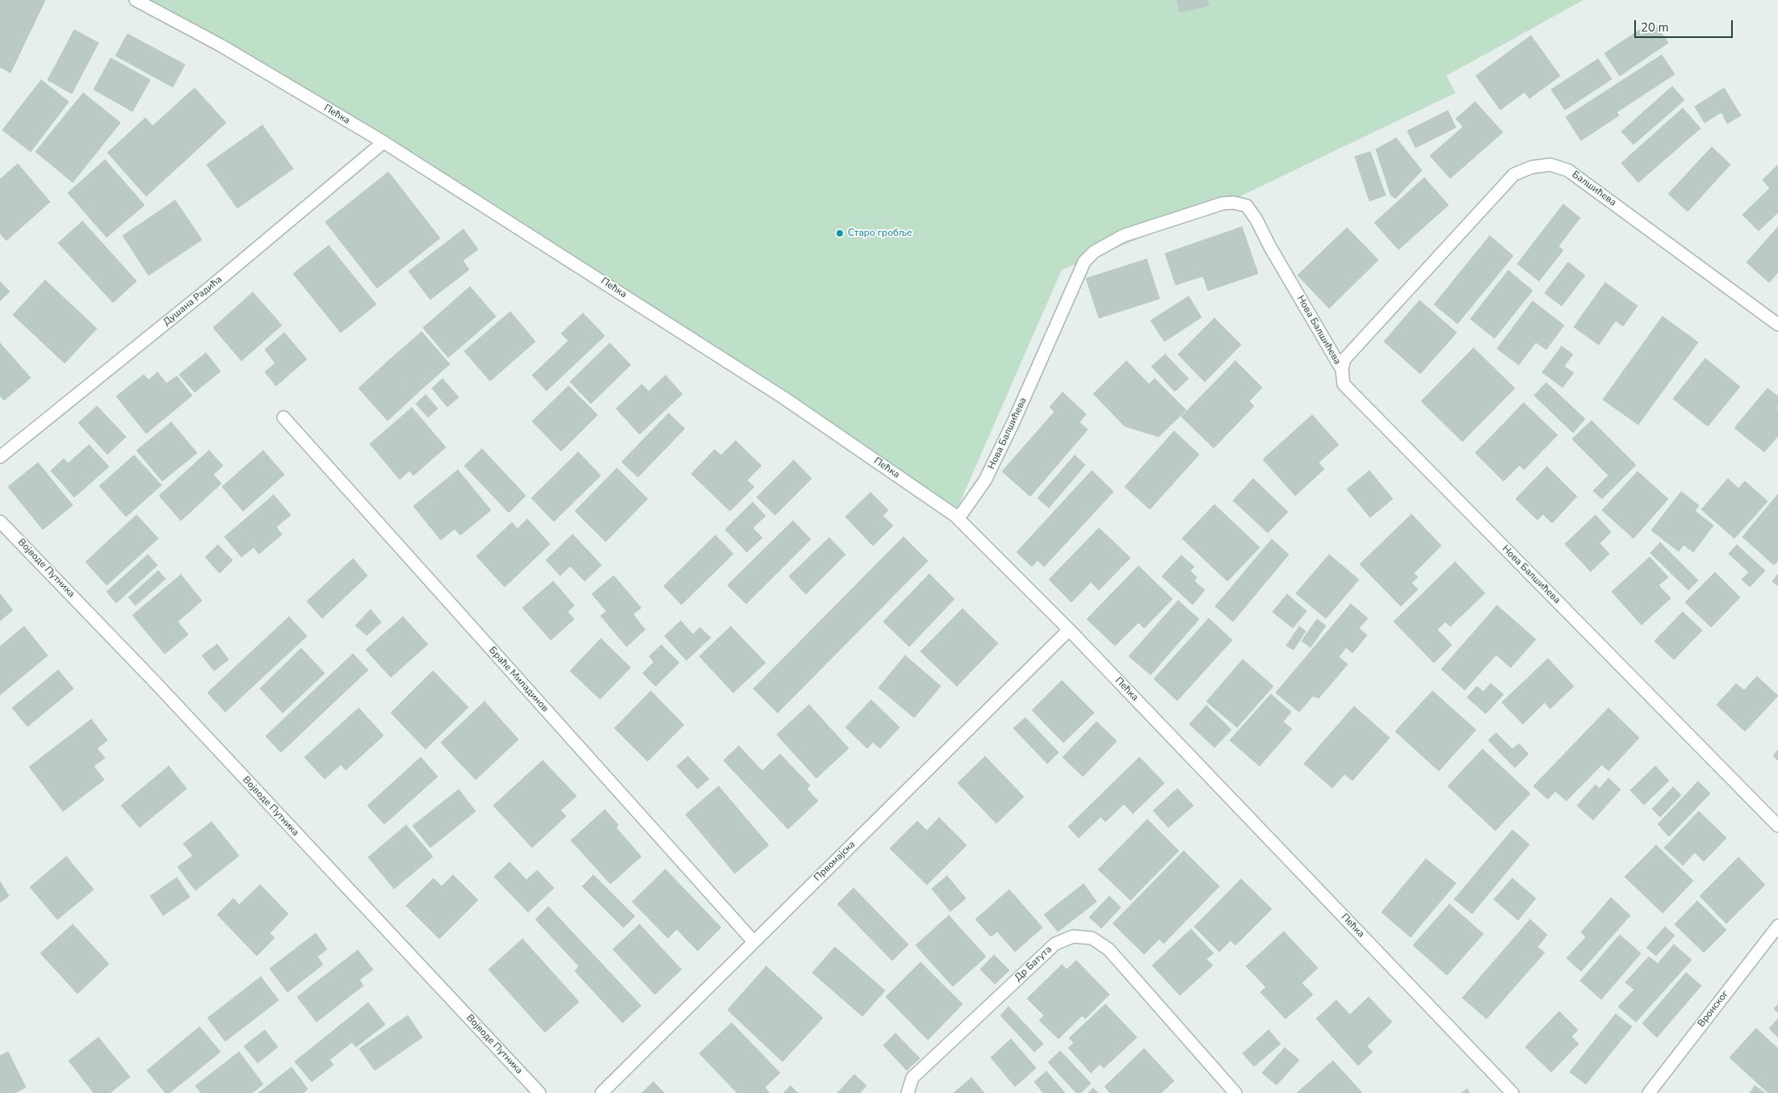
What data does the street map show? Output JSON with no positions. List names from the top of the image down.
{
  "streets": {
    "street": [
      "Пећка",
      "Балшићева",
      "Душана Радића",
      "Нова Балшићева",
      "Војводе Путника",
      "Браће Миладинов",
      "Првомајска",
      "Др Батута",
      "Вронског"
    ]
  },
  "crossings": [
    ["Пећка", "Душана Радића"],
    ["Пећка", "Нова Балшићева"],
    ["Пећка", "Првомајска"],
    ["Балшићева", "Нова Балшићева"],
    ["Браће Миладинов", "Првомајска"]
  ],
  "places": ["Старо гробље"],
  "scale_bar": "20 m"
}
